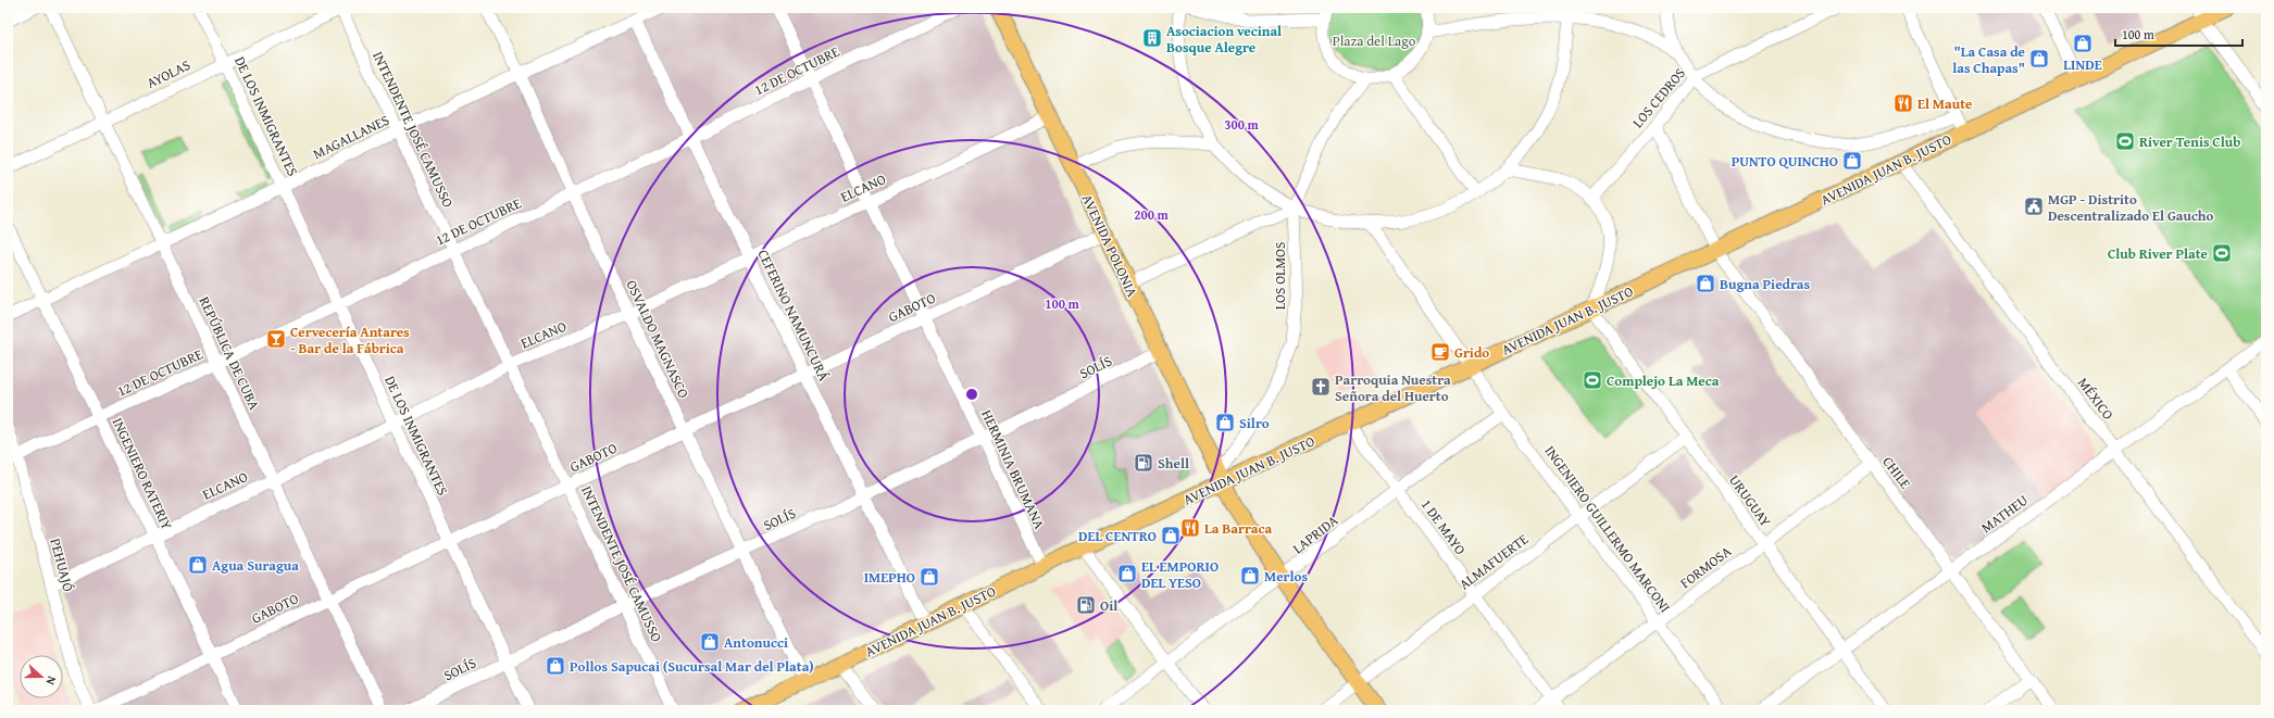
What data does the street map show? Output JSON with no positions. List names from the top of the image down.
{
  "streets": {
    "main road": ["AVENIDA JUAN B. JUSTO", "AVENIDA POLONIA"],
    "street": [
      "12 DE OCTUBRE",
      "AYOLAS",
      "LOS CEDROS",
      "DE LOS INMIGRANTES",
      "INTENDENTE JOSÉ CAMUSSO",
      "MAGALLANES",
      "ELCANO",
      "LOS OLMOS",
      "GABOTO",
      "CEFERINO NAMUNCURÁ",
      "OSVALDO MAGNASCO",
      "REPÚBLICA DE CUBA",
      "SOLÍS",
      "MÉXICO",
      "HERMINIA BRUMANA",
      "CHILE",
      "INGENIERO RATERIY",
      "URUGUAY",
      "MATHEU",
      "1 DE MAYO",
      "INGENIERO GUILLERMO MARCONI",
      "LAPRIDA",
      "ALMAFUERTE",
      "PEHUAJÓ",
      "FORMOSA"
    ]
  },
  "crossings": [
    ["12 DE OCTUBRE", "DE LOS INMIGRANTES"],
    ["12 DE OCTUBRE", "INTENDENTE JOSÉ CAMUSSO"],
    ["12 DE OCTUBRE", "CEFERINO NAMUNCURÁ"],
    ["12 DE OCTUBRE", "OSVALDO MAGNASCO"],
    ["12 DE OCTUBRE", "REPÚBLICA DE CUBA"],
    ["12 DE OCTUBRE", "HERMINIA BRUMANA"],
    ["12 DE OCTUBRE", "INGENIERO RATERIY"],
    ["12 DE OCTUBRE", "PEHUAJÓ"],
    ["AYOLAS", "DE LOS INMIGRANTES"],
    ["AYOLAS", "INTENDENTE JOSÉ CAMUSSO"],
    ["AYOLAS", "REPÚBLICA DE CUBA"],
    ["LOS CEDROS", "CHILE"],
    ["DE LOS INMIGRANTES", "MAGALLANES"],
    ["DE LOS INMIGRANTES", "ELCANO"],
    ["DE LOS INMIGRANTES", "GABOTO"],
    ["DE LOS INMIGRANTES", "SOLÍS"],
    ["INTENDENTE JOSÉ CAMUSSO", "MAGALLANES"],
    ["INTENDENTE JOSÉ CAMUSSO", "ELCANO"],
    ["INTENDENTE JOSÉ CAMUSSO", "GABOTO"],
    ["INTENDENTE JOSÉ CAMUSSO", "SOLÍS"],
    ["MAGALLANES", "CEFERINO NAMUNCURÁ"],
    ["MAGALLANES", "OSVALDO MAGNASCO"],
    ["MAGALLANES", "REPÚBLICA DE CUBA"],
    ["MAGALLANES", "INGENIERO RATERIY"],
    ["AVENIDA JUAN B. JUSTO", "AVENIDA POLONIA"],
    ["AVENIDA JUAN B. JUSTO", "LOS OLMOS"],
    ["AVENIDA JUAN B. JUSTO", "CEFERINO NAMUNCURÁ"],
    ["AVENIDA JUAN B. JUSTO", "OSVALDO MAGNASCO"],
    ["AVENIDA JUAN B. JUSTO", "MÉXICO"],
    ["AVENIDA JUAN B. JUSTO", "HERMINIA BRUMANA"],
    ["AVENIDA JUAN B. JUSTO", "CHILE"],
    ["AVENIDA JUAN B. JUSTO", "URUGUAY"],
    ["AVENIDA JUAN B. JUSTO", "1 DE MAYO"],
    ["AVENIDA JUAN B. JUSTO", "INGENIERO GUILLERMO MARCONI"],
    ["ELCANO", "AVENIDA POLONIA"],
    ["ELCANO", "CEFERINO NAMUNCURÁ"],
    ["ELCANO", "OSVALDO MAGNASCO"],
    ["ELCANO", "REPÚBLICA DE CUBA"],
    ["ELCANO", "HERMINIA BRUMANA"],
    ["ELCANO", "INGENIERO RATERIY"],
    ["ELCANO", "PEHUAJÓ"],
    ["AVENIDA POLONIA", "LOS OLMOS"],
    ["AVENIDA POLONIA", "GABOTO"],
    ["AVENIDA POLONIA", "SOLÍS"],
    ["AVENIDA POLONIA", "LAPRIDA"],
    ["AVENIDA POLONIA", "ALMAFUERTE"],
    ["GABOTO", "CEFERINO NAMUNCURÁ"],
    ["GABOTO", "OSVALDO MAGNASCO"],
    ["GABOTO", "REPÚBLICA DE CUBA"],
    ["GABOTO", "HERMINIA BRUMANA"],
    ["GABOTO", "INGENIERO RATERIY"],
    ["CEFERINO NAMUNCURÁ", "SOLÍS"],
    ["OSVALDO MAGNASCO", "SOLÍS"],
    ["SOLÍS", "HERMINIA BRUMANA"],
    ["MÉXICO", "MATHEU"],
    ["CHILE", "MATHEU"],
    ["CHILE", "FORMOSA"],
    ["URUGUAY", "MATHEU"],
    ["URUGUAY", "ALMAFUERTE"],
    ["URUGUAY", "FORMOSA"],
    ["1 DE MAYO", "LAPRIDA"],
    ["1 DE MAYO", "ALMAFUERTE"],
    ["1 DE MAYO", "FORMOSA"],
    ["INGENIERO GUILLERMO MARCONI", "LAPRIDA"],
    ["INGENIERO GUILLERMO MARCONI", "ALMAFUERTE"],
    ["INGENIERO GUILLERMO MARCONI", "FORMOSA"]
  ],
  "parks": ["Plaza del Lago"],
  "places": {
    "building": ["Asociacion vecinal Bosque Alegre"],
    "shop": [
      "LINDE",
      "\"La Casa de las Chapas\"",
      "PUNTO QUINCHO",
      "Bugna Piedras",
      "Silro",
      "DEL CENTRO",
      "Agua Suragua",
      "EL EMPORIO DEL YESO",
      "Merlos",
      "IMEPHO",
      "Antonucci",
      "Pollos Sapucai (Sucursal Mar del Plata)"
    ],
    "restaurant": ["El Maute", "La Barraca"],
    "sports": ["River Tenis Club", "Club River Plate", "Complejo La Meca"],
    "public building": ["MGP - Distrito Descentralizado El Gaucho"],
    "bar": ["Cervecería Antares - Bar de la Fábrica"],
    "cafe": ["Grido"],
    "church": ["Parroquia Nuestra Señora del Huerto"],
    "fuel station": ["Shell", "Oil"]
  },
  "scale_bar": "100 m",
  "north": "right",
  "rings": ["300 m", "200 m", "100 m"]
}
